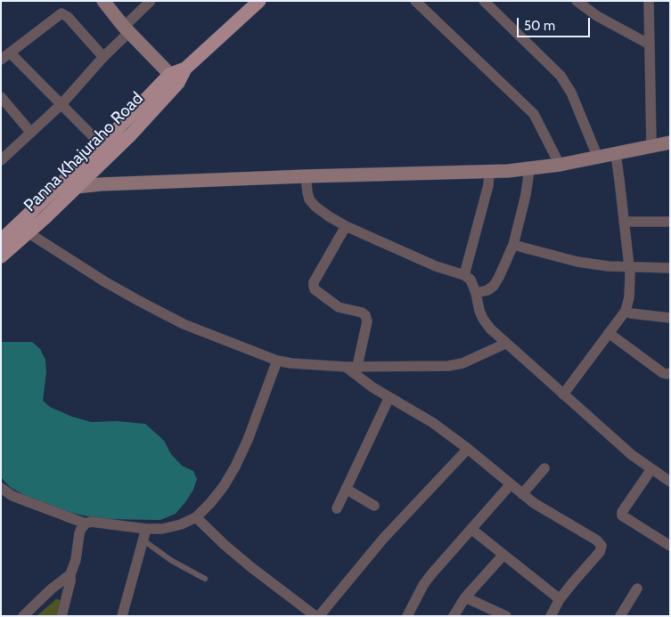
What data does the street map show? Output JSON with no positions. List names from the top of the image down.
{
  "streets": {
    "main road": ["Panna Khajuraho Road"]
  },
  "scale_bar": "50 m"
}
